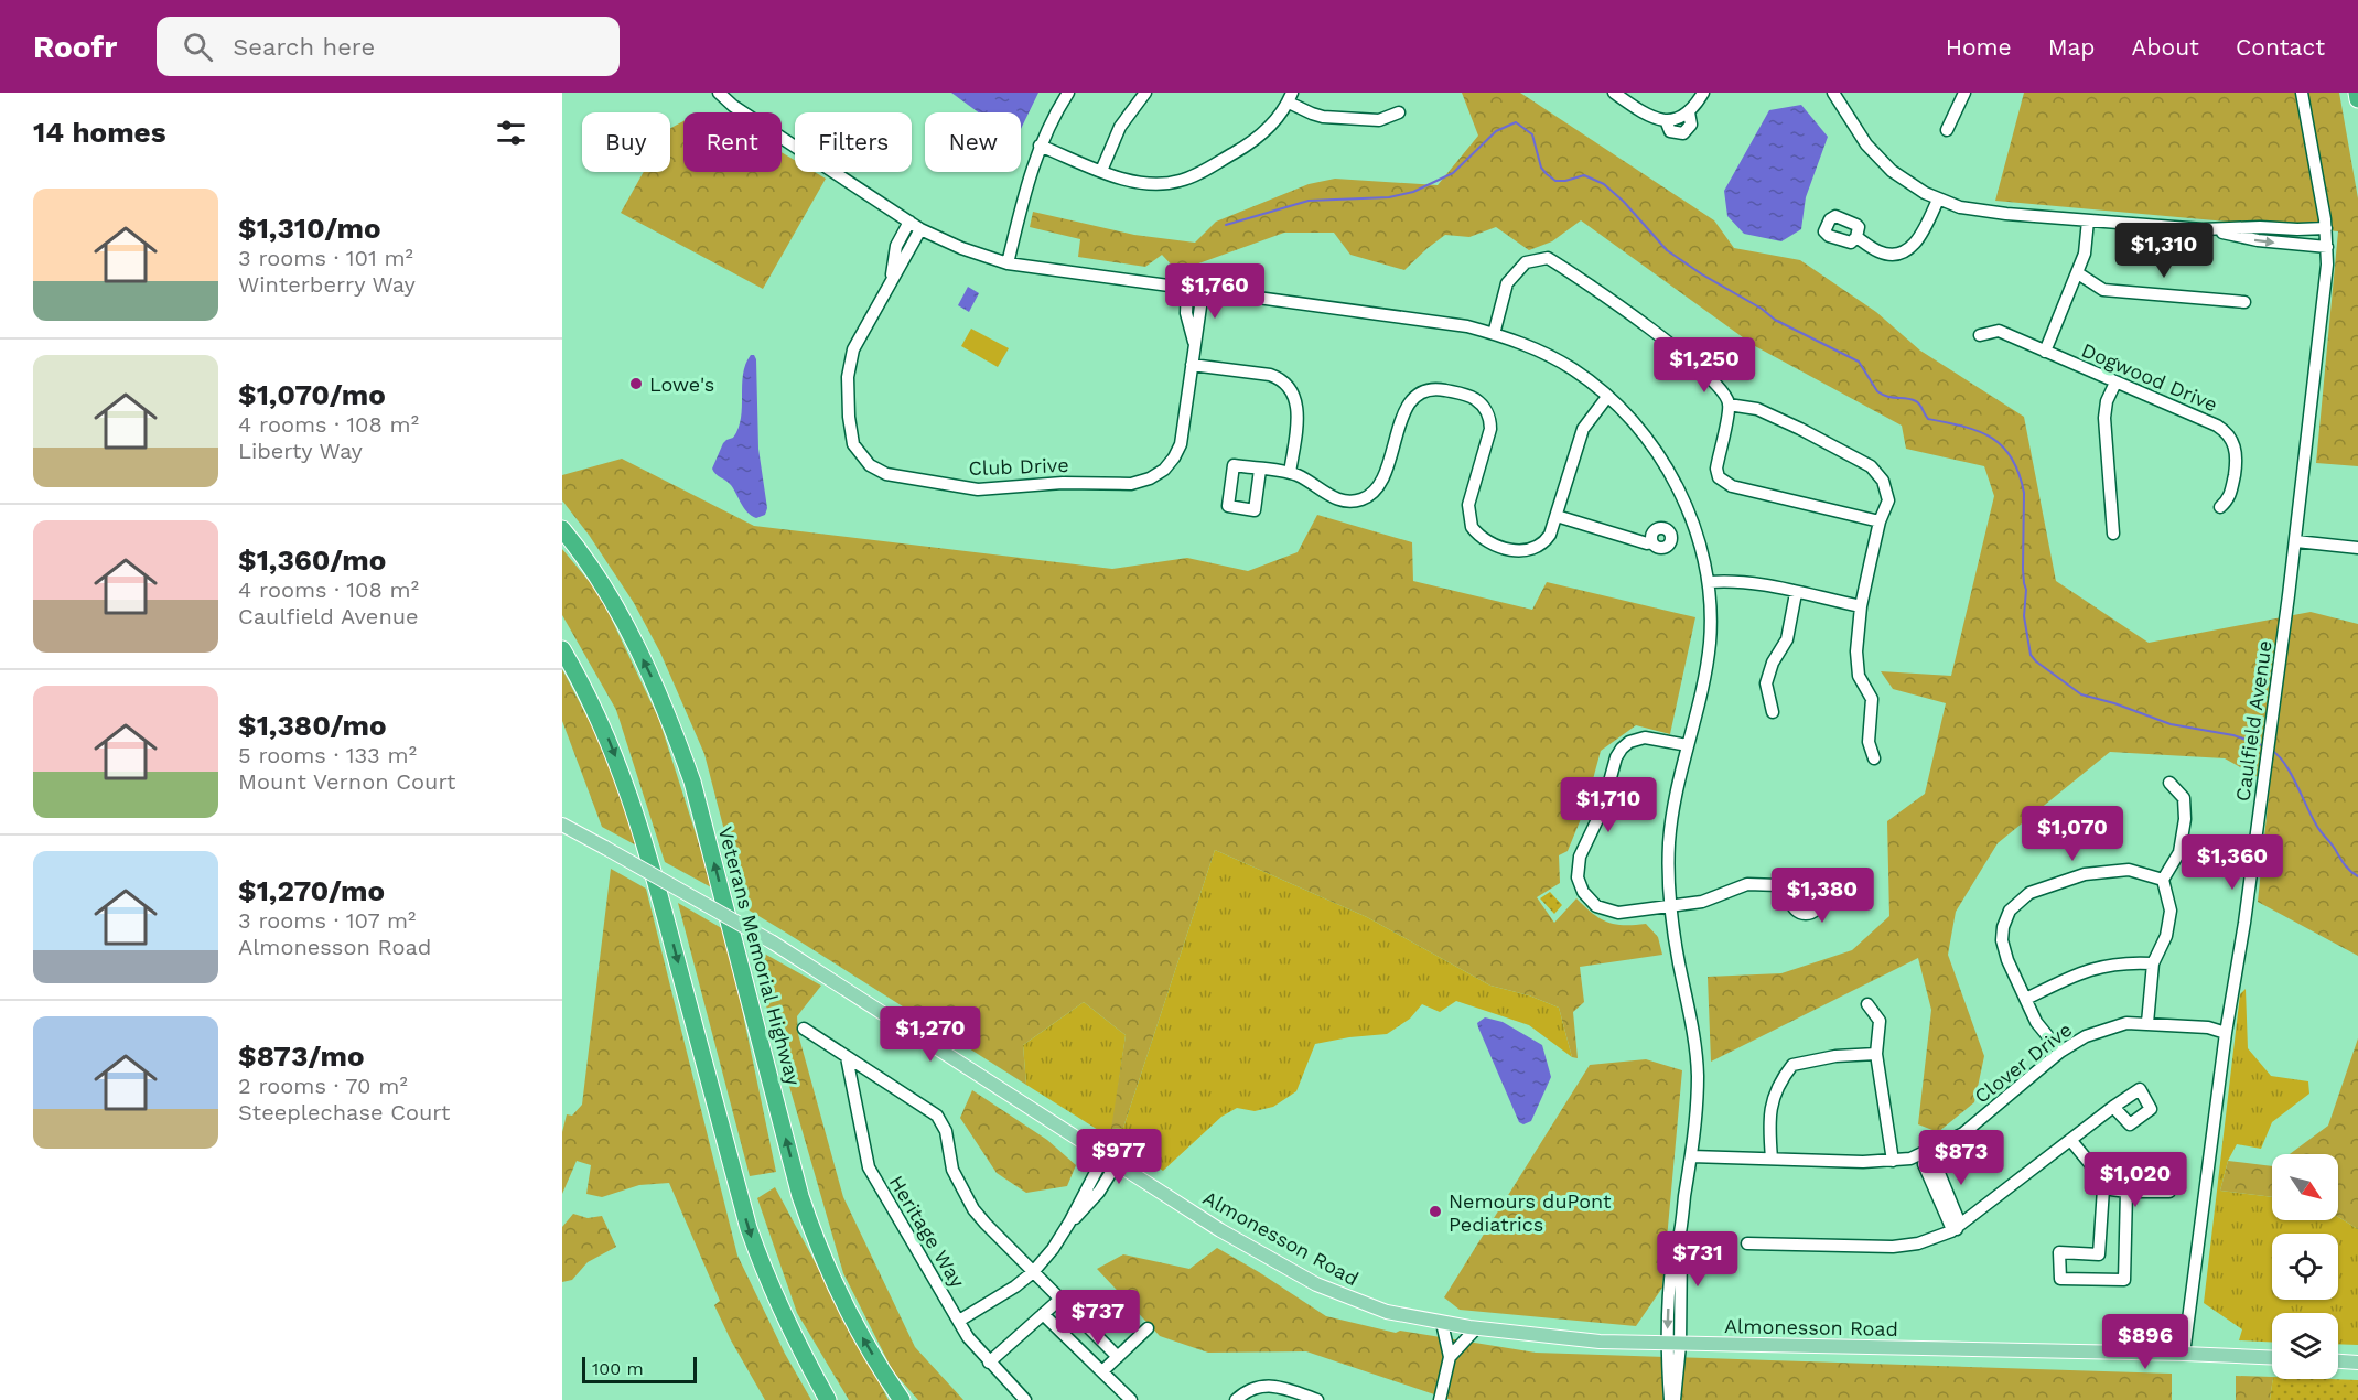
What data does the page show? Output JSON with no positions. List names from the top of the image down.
{
  "streets": {
    "highway": ["Veterans Memorial Highway"],
    "main road": ["Almonesson Road"],
    "street": [
      "Dogwood Drive",
      "Club Drive",
      "Caulfield Avenue",
      "Clover Drive",
      "Heritage Way"
    ]
  },
  "crossings": [
    ["Caulfield Avenue", "Clover Drive"],
    ["Caulfield Avenue", "Almonesson Road"]
  ],
  "places": ["Lowe's", "Nemours duPont Pediatrics"],
  "scale_bar": "100 m",
  "north": "bottom right",
  "page": {
    "header": "Roofr",
    "search": "Search here",
    "nav": [
      "Home",
      "Map",
      "About",
      "Contact"
    ],
    "heading": "14 homes",
    "chip": [
      "Buy",
      "Rent",
      "Filters",
      "New"
    ],
    "list": [
      {
        "name": "$1,310/mo",
        "note": "3 rooms · 101 m² · Winterberry Way"
      },
      {
        "name": "$1,070/mo",
        "note": "4 rooms · 108 m² · Liberty Way"
      },
      {
        "name": "$1,360/mo",
        "note": "4 rooms · 108 m² · Caulfield Avenue"
      },
      {
        "name": "$1,380/mo",
        "note": "5 rooms · 133 m² · Mount Vernon Court"
      },
      {
        "name": "$1,270/mo",
        "note": "3 rooms · 107 m² · Almonesson Road"
      },
      {
        "name": "$873/mo",
        "note": "2 rooms · 70 m² · Steeplechase Court"
      }
    ],
    "price": [
      "$1,310",
      "$1,760",
      "$1,250",
      "$1,710",
      "$1,070",
      "$1,360",
      "$1,380",
      "$1,270",
      "$977",
      "$873",
      "$1,020",
      "$731",
      "$737",
      "$896"
    ],
    "scale": "100 m"
  }
}
